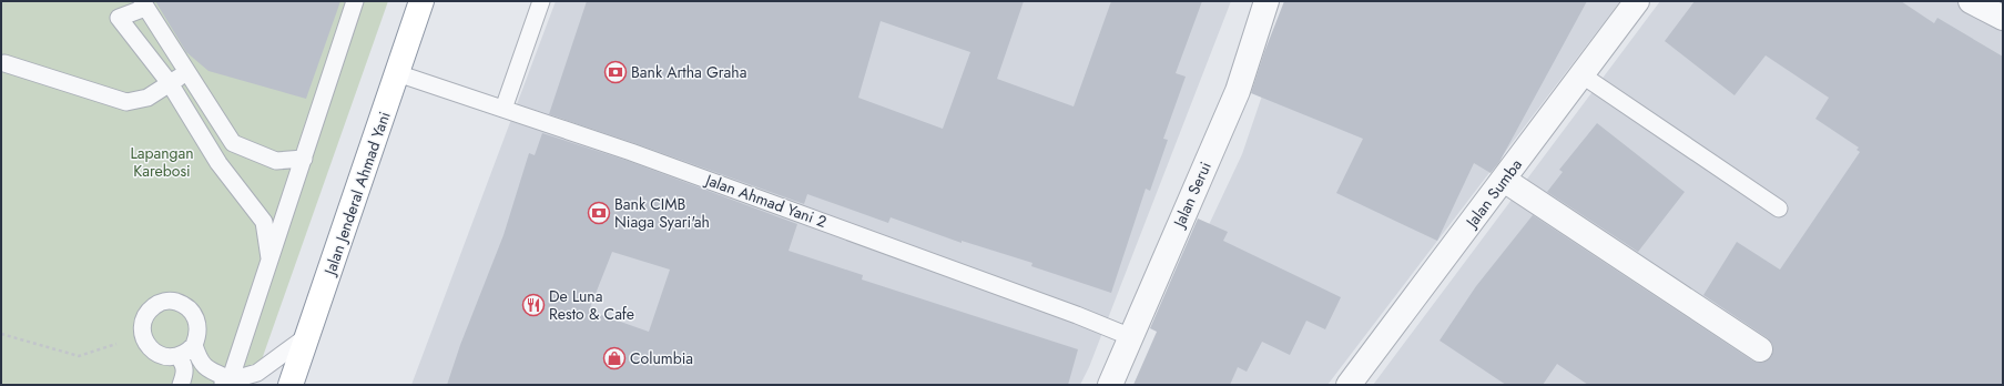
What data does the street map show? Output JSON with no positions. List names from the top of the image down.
{
  "streets": {
    "highway": ["Jalan Jenderal Ahmad Yani"],
    "street": ["Jalan Sumba", "Jalan Serui"],
    "lane": ["Jalan Ahmad Yani 2"]
  },
  "crossings": [
    ["Jalan Jenderal Ahmad Yani", "Jalan Ahmad Yani 2"],
    ["Jalan Serui", "Jalan Ahmad Yani 2"]
  ],
  "parks": ["Lapangan Karebosi"],
  "places": {
    "bank": ["Bank Artha Graha", "Bank CIMB Niaga Syari'ah"],
    "restaurant": ["De Luna Resto & Cafe"],
    "shop": ["Columbia"]
  }
}
